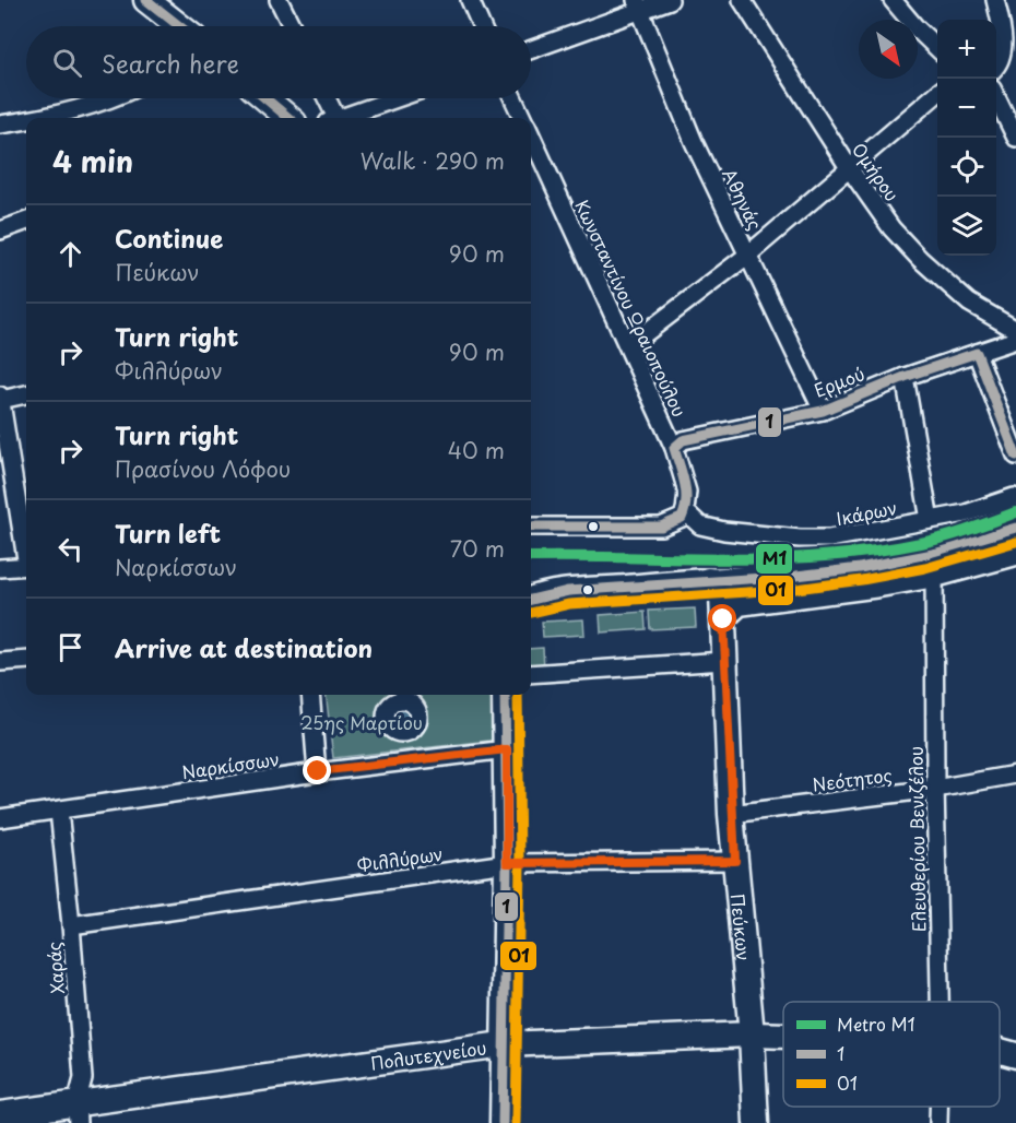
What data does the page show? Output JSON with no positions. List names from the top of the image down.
{
  "streets": {
    "street": [
      "Ομήρου",
      "Αθηνάς",
      "Κωνσταντίνου Ωραιοπούλου",
      "Ερμού",
      "Ικάρων",
      "Ναρκίσσων",
      "Νεότητος",
      "Ελευθερίου Βενιζέλου",
      "Φιλλύρων",
      "Πεύκων",
      "Χαράς",
      "Πολυτεχνείου"
    ]
  },
  "crossings": [
    ["Αθηνάς", "Ερμού"],
    ["Κωνσταντίνου Ωραιοπούλου", "Ερμού"],
    ["Κωνσταντίνου Ωραιοπούλου", "Ικάρων"],
    ["Ναρκίσσων", "Χαράς"],
    ["Νεότητος", "Ελευθερίου Βενιζέλου"],
    ["Νεότητος", "Πεύκων"],
    ["Φιλλύρων", "Πεύκων"],
    ["Φιλλύρων", "Χαράς"],
    ["Πεύκων", "Πολυτεχνείου"],
    ["Χαράς", "Πολυτεχνείου"]
  ],
  "parks": ["25ης Μαρτίου"],
  "lines": ["transit line 1", "metro line Μ1", "transit line 01"],
  "legend": ["Metro Μ1", "1", "01"],
  "north": "bottom right",
  "page": {
    "map_buttons": ["+", "−"],
    "search": "Search here",
    "heading": ["4 min", "Walk · 290 m"],
    "list": [
      ["Continue", "Πεύκων", "90 m"],
      ["Turn right", "Φιλλύρων", "90 m"],
      ["Turn right", "Πρασίνου Λόφου", "40 m"],
      ["Turn left", "Ναρκίσσων", "70 m"],
      "Arrive at destination"
    ]
  }
}
